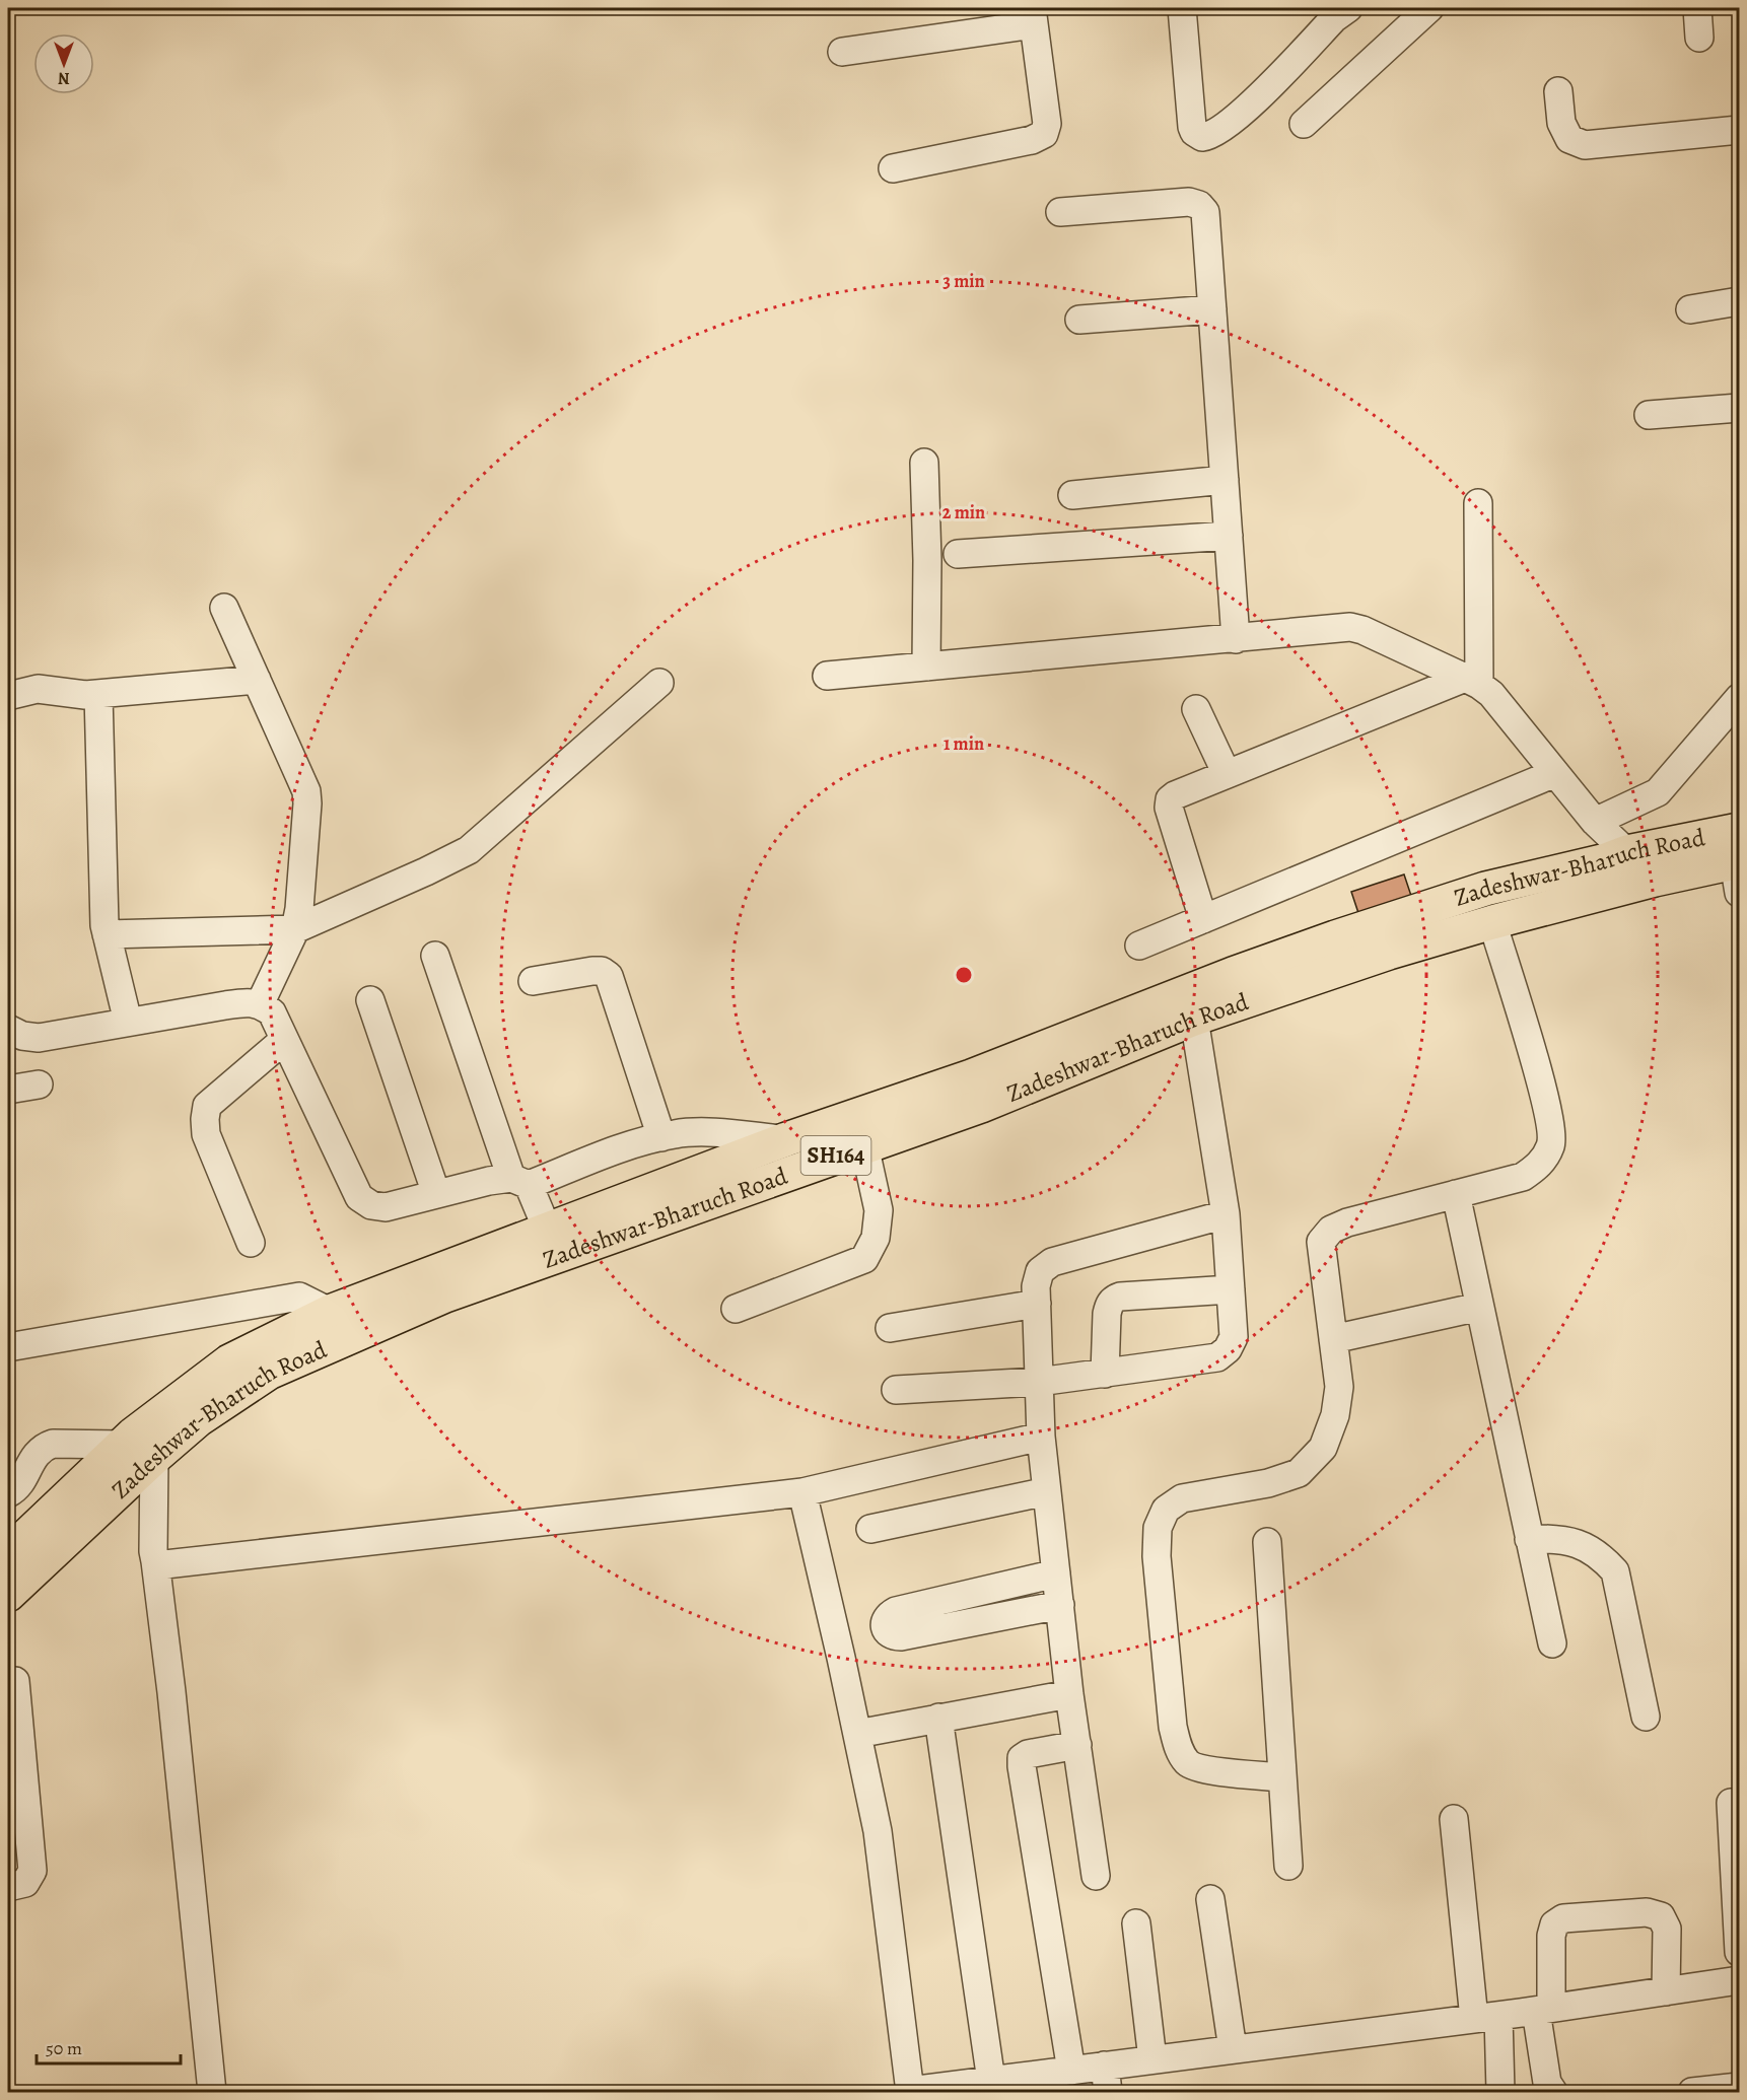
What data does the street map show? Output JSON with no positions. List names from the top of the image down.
{
  "streets": {
    "main road": ["Zadeshwar-Bharuch Road", "SH164"]
  },
  "scale_bar": "50 m",
  "north": "bottom",
  "rings": ["3 min", "2 min", "1 min"]
}
